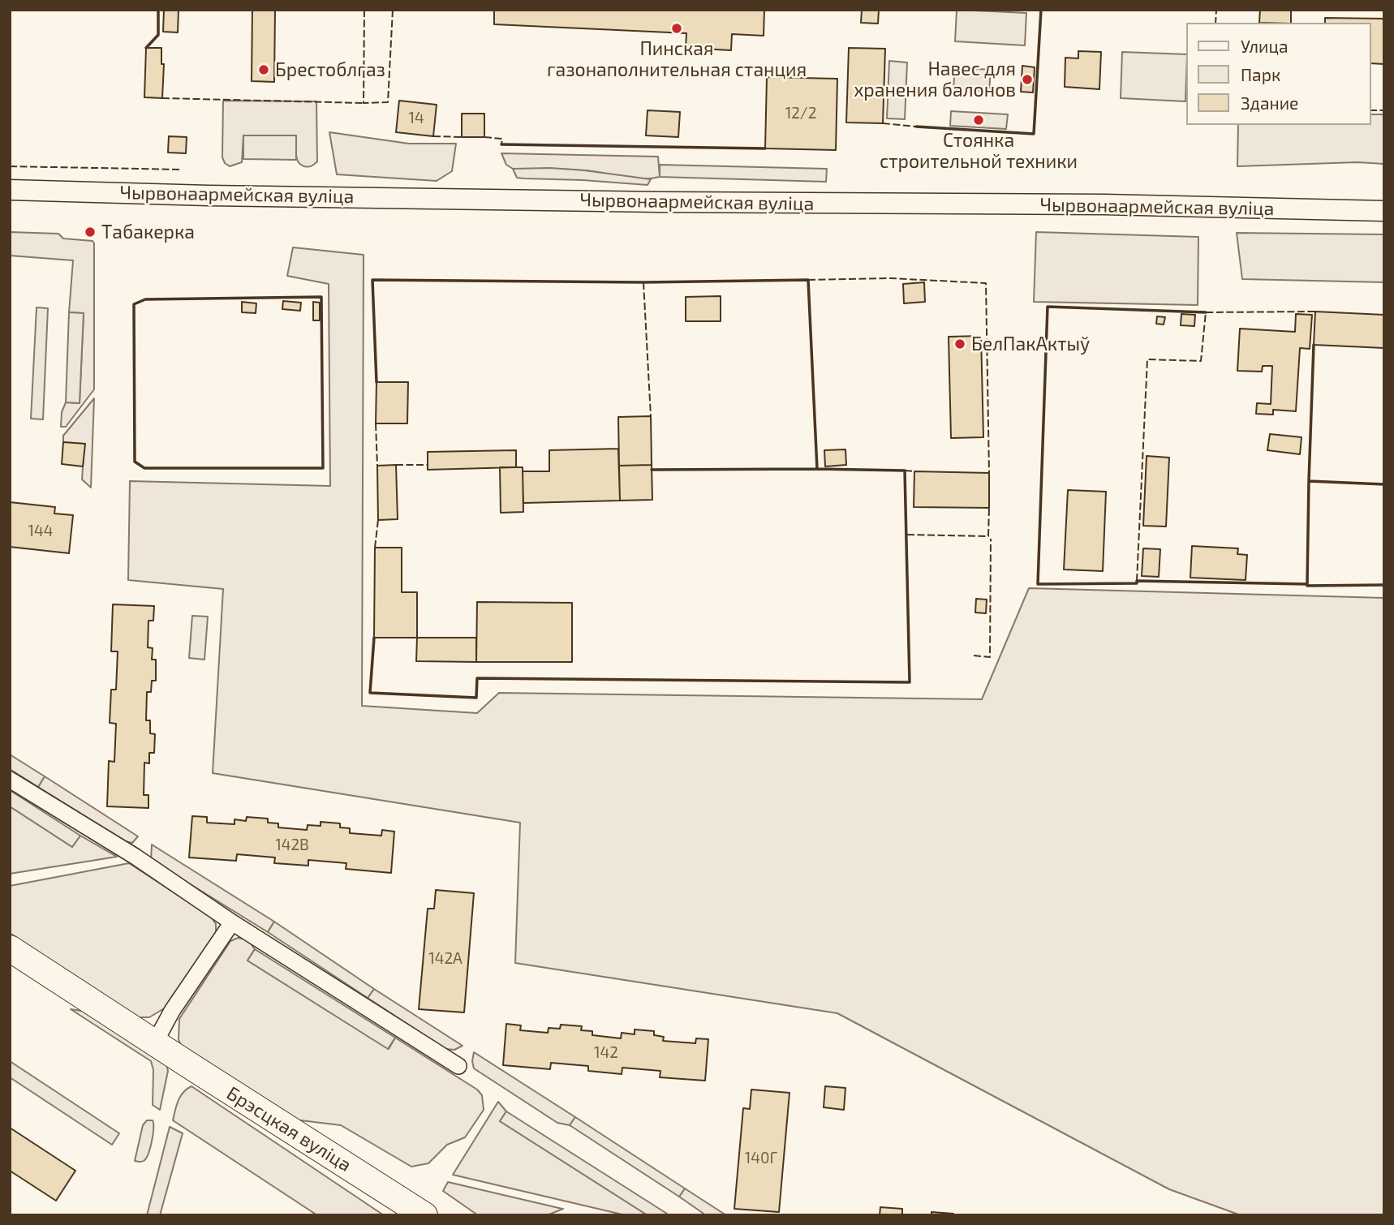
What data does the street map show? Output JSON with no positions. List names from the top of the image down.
{
  "streets": {
    "main road": ["Брэсцкая вуліца"],
    "street": ["Чырвонаармейская вуліца"]
  },
  "places": [
    "Пинская газонаполнительная станция",
    "Брестоблгаз",
    "Навес для хранения балонов",
    "Стоянка строительной техники",
    "Табакерка",
    "БелПакАктыў"
  ],
  "house_numbers": [
    "12/2",
    "14",
    "144",
    "142В",
    "142А",
    "142",
    "140Г"
  ],
  "legend": ["Улица", "Парк", "Здание"]
}
